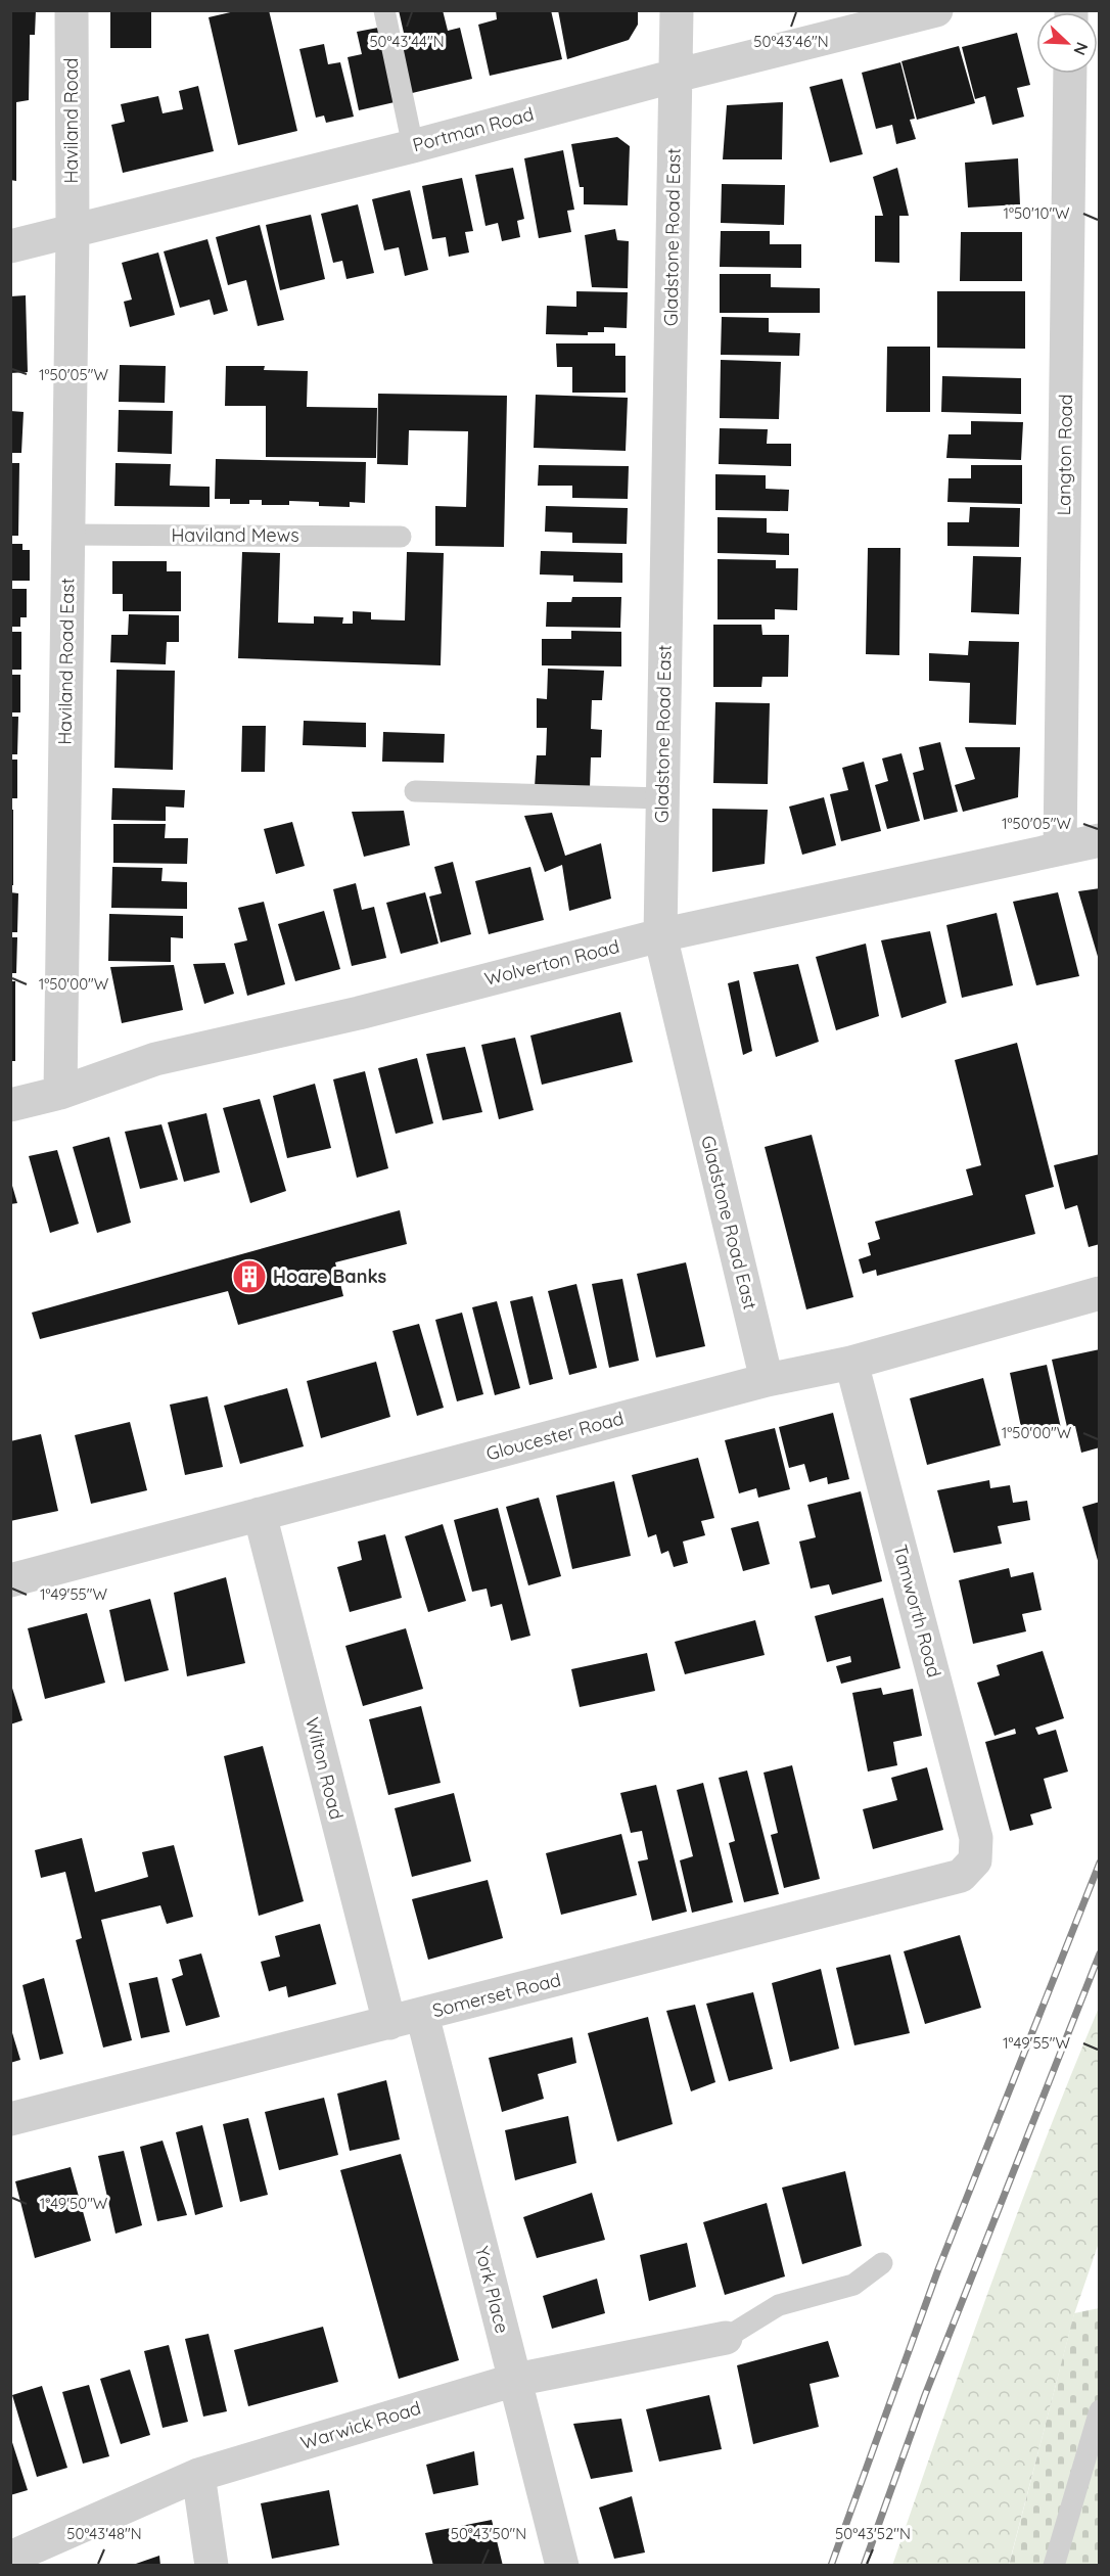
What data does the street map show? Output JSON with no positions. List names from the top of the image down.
{
  "streets": {
    "street": [
      "Haviland Road",
      "Portman Road",
      "Gladstone Road East",
      "Langton Road",
      "Haviland Road East",
      "Wolverton Road",
      "Gloucester Road",
      "Tamworth Road",
      "Wilton Road",
      "Somerset Road",
      "York Place",
      "Warwick Road"
    ],
    "lane": ["Haviland Mews"]
  },
  "crossings": [
    ["Haviland Road", "Portman Road"],
    ["Haviland Road", "Haviland Road East"],
    ["Portman Road", "Gladstone Road East"],
    ["Portman Road", "Haviland Road East"],
    ["Gladstone Road East", "Wolverton Road"],
    ["Gladstone Road East", "Gloucester Road"],
    ["Langton Road", "Wolverton Road"],
    ["Haviland Mews", "Haviland Road East"],
    ["Haviland Road East", "Wolverton Road"],
    ["Gloucester Road", "Tamworth Road"],
    ["Gloucester Road", "Wilton Road"],
    ["Tamworth Road", "Somerset Road"],
    ["Wilton Road", "Somerset Road"],
    ["Somerset Road", "York Place"],
    ["York Place", "Warwick Road"]
  ],
  "places": {
    "building": ["Hoare Banks"]
  },
  "north": "bottom right",
  "coordinates": [
    "50°43'44\"N",
    "50°43'46\"N",
    "1°50'10\"W",
    "1°50'05\"W",
    "1°50'00\"W",
    "1°49'55\"W",
    "1°49'50\"W",
    "50°43'48\"N",
    "50°43'50\"N",
    "50°43'52\"N"
  ]
}
